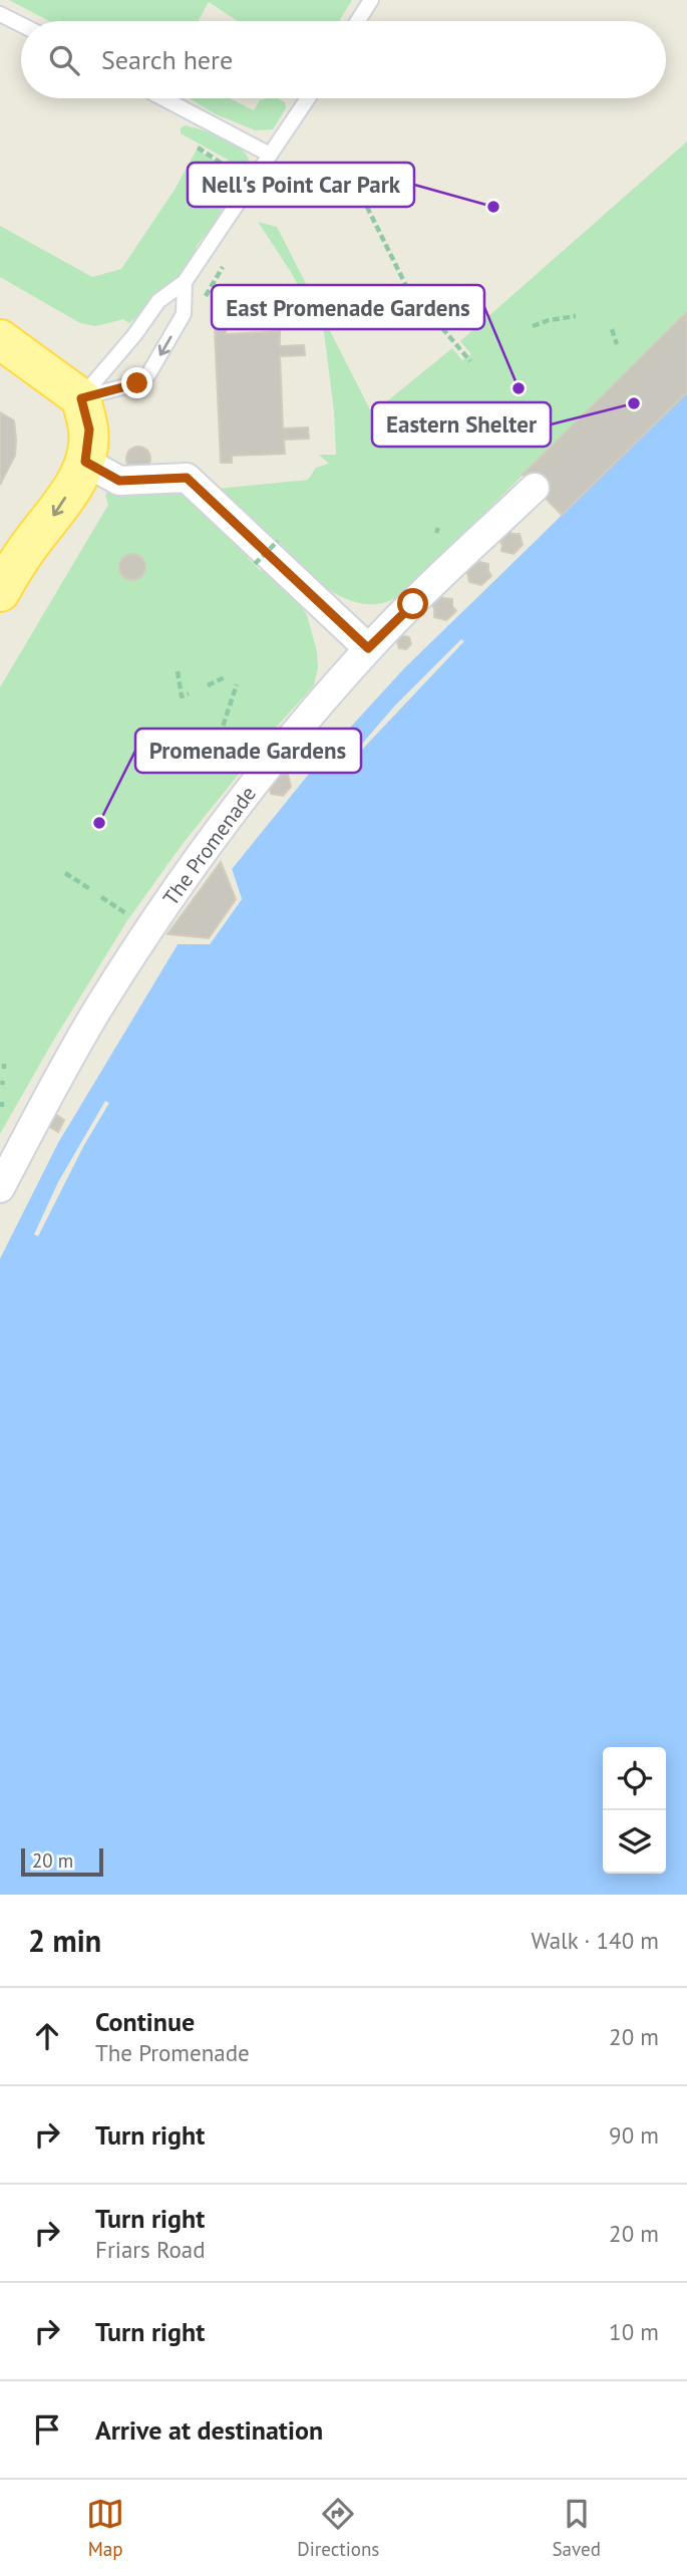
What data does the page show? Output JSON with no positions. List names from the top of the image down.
{
  "streets": {
    "street": ["The Promenade"]
  },
  "places": [
    "Nell's Point Car Park",
    "East Promenade Gardens",
    "Eastern Shelter",
    "Promenade Gardens"
  ],
  "scale_bar": "20 m",
  "page": {
    "search": "Search here",
    "scale": "20 m",
    "heading": ["2 min", "Walk · 140 m"],
    "list": [
      ["Continue", "The Promenade", "20 m"],
      ["Turn right", "90 m"],
      ["Turn right", "Friars Road", "20 m"],
      ["Turn right", "10 m"],
      "Arrive at destination"
    ],
    "nav": ["Map", "Directions", "Saved"]
  }
}
